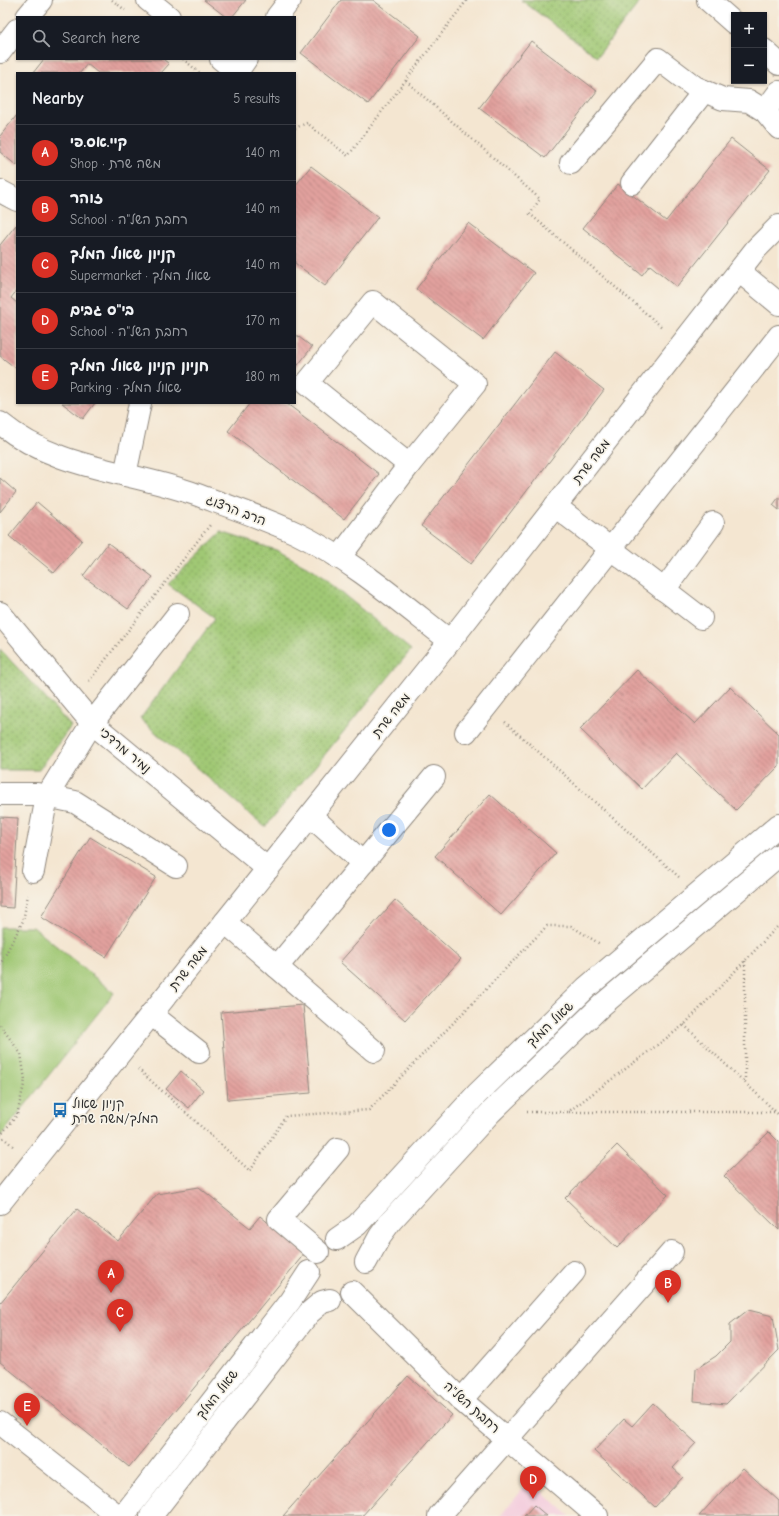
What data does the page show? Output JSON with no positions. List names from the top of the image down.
{
  "streets": {
    "street": [
      "משה שרת",
      "הרב הרצוג",
      "נמיר מרדכי",
      "שאול המלך",
      "רחבת השל\"ה"
    ]
  },
  "crossings": [
    ["משה שרת", "הרב הרצוג"],
    ["משה שרת", "נמיר מרדכי"],
    ["שאול המלך", "רחבת השל\"ה"]
  ],
  "places": {
    "bus stop": ["קניון שאול המלך/משה שרת"]
  },
  "page": {
    "map_buttons": ["+", "−"],
    "search": "Search here",
    "heading": ["Nearby", "5 results"],
    "list": [
      {
        "mark": "A",
        "name": "קיי.אס.פי",
        "note": "Shop · משה שרת",
        "value": "140 m"
      },
      {
        "mark": "B",
        "name": "זוהר",
        "note": "School · רחבת השל\"ה",
        "value": "140 m"
      },
      {
        "mark": "C",
        "name": "קניון שאול המלך",
        "note": "Supermarket · שאול המלך",
        "value": "140 m"
      },
      {
        "mark": "D",
        "name": "בי\"ס גבים",
        "note": "School · רחבת השל\"ה",
        "value": "170 m"
      },
      {
        "mark": "E",
        "name": "חניון קניון שאול המלך",
        "note": "Parking · שאול המלך",
        "value": "180 m"
      }
    ],
    "pins": [
      "A",
      "B",
      "C",
      "E",
      "D"
    ]
  }
}
